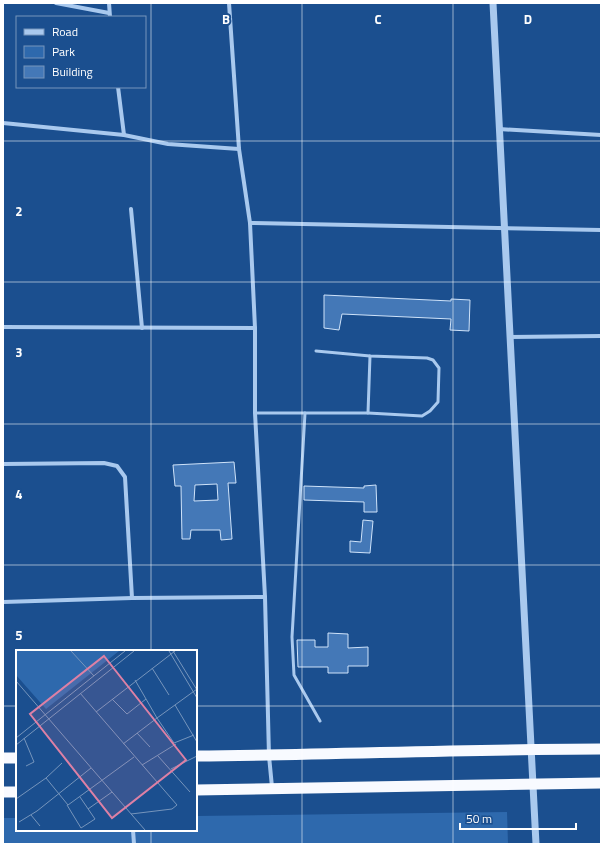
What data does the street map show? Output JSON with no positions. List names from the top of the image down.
{
  "legend": ["Road", "Park", "Building"],
  "scale_bar": "50 m",
  "grid": {
    "columns": ["B", "C", "D"],
    "rows": [
      "2",
      "3",
      "4",
      "5"
    ]
  }
}
